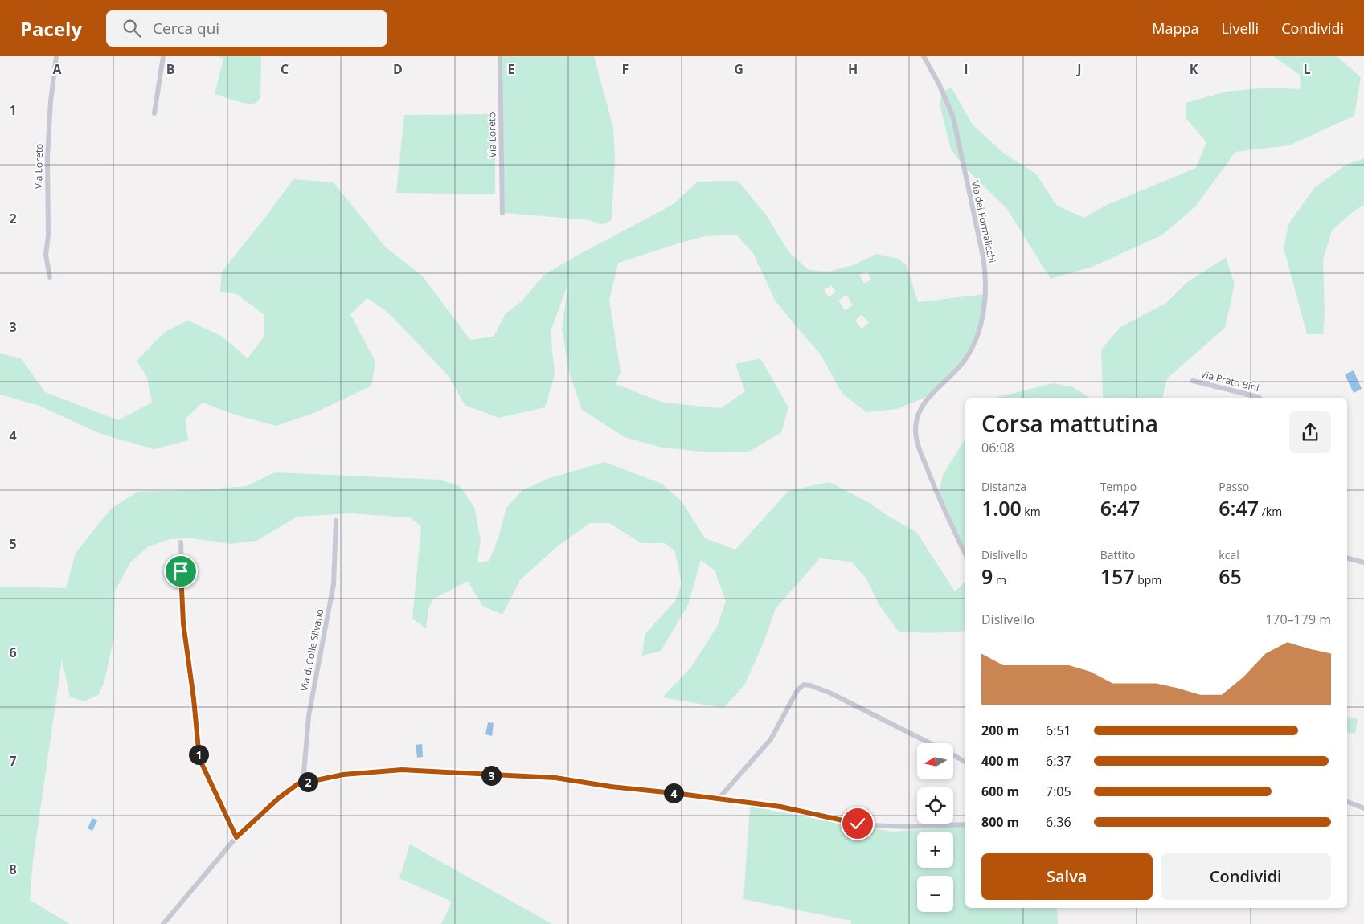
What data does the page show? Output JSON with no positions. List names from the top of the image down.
{
  "streets": {
    "street": [
      "Via Loreto",
      "Via dei Formalicchi",
      "Via Prato Bini",
      "Via di Colle Silvano"
    ]
  },
  "north": "left",
  "page": {
    "header": "Pacely",
    "search": "Cerca qui",
    "nav": ["Mappa", "Livelli", "Condividi"],
    "heading": ["Corsa mattutina", "06:08"],
    "stats": [
      ["Distanza", "1.00 km"],
      ["Tempo", "6:47"],
      ["Passo", "6:47 /km"],
      ["Dislivello", "9 m"],
      ["Battito", "157 bpm"],
      ["kcal", "65"]
    ],
    "chart": ["Dislivello", "170–179 m"],
    "list": [
      {
        "name": "200 m",
        "note": "6:51"
      },
      {
        "name": "400 m",
        "note": "6:37"
      },
      {
        "name": "600 m",
        "note": "7:05"
      },
      {
        "name": "800 m",
        "note": "6:36"
      }
    ],
    "map_buttons": ["+", "−"],
    "pins": [
      "1",
      "3",
      "2",
      "4"
    ],
    "buttons": ["Salva", "Condividi"]
  },
  "grid": {
    "columns": [
      "A",
      "B",
      "C",
      "D",
      "E",
      "F",
      "G",
      "H",
      "I",
      "J",
      "K",
      "L"
    ],
    "rows": [
      "1",
      "2",
      "3",
      "4",
      "5",
      "6",
      "7",
      "8"
    ]
  }
}
